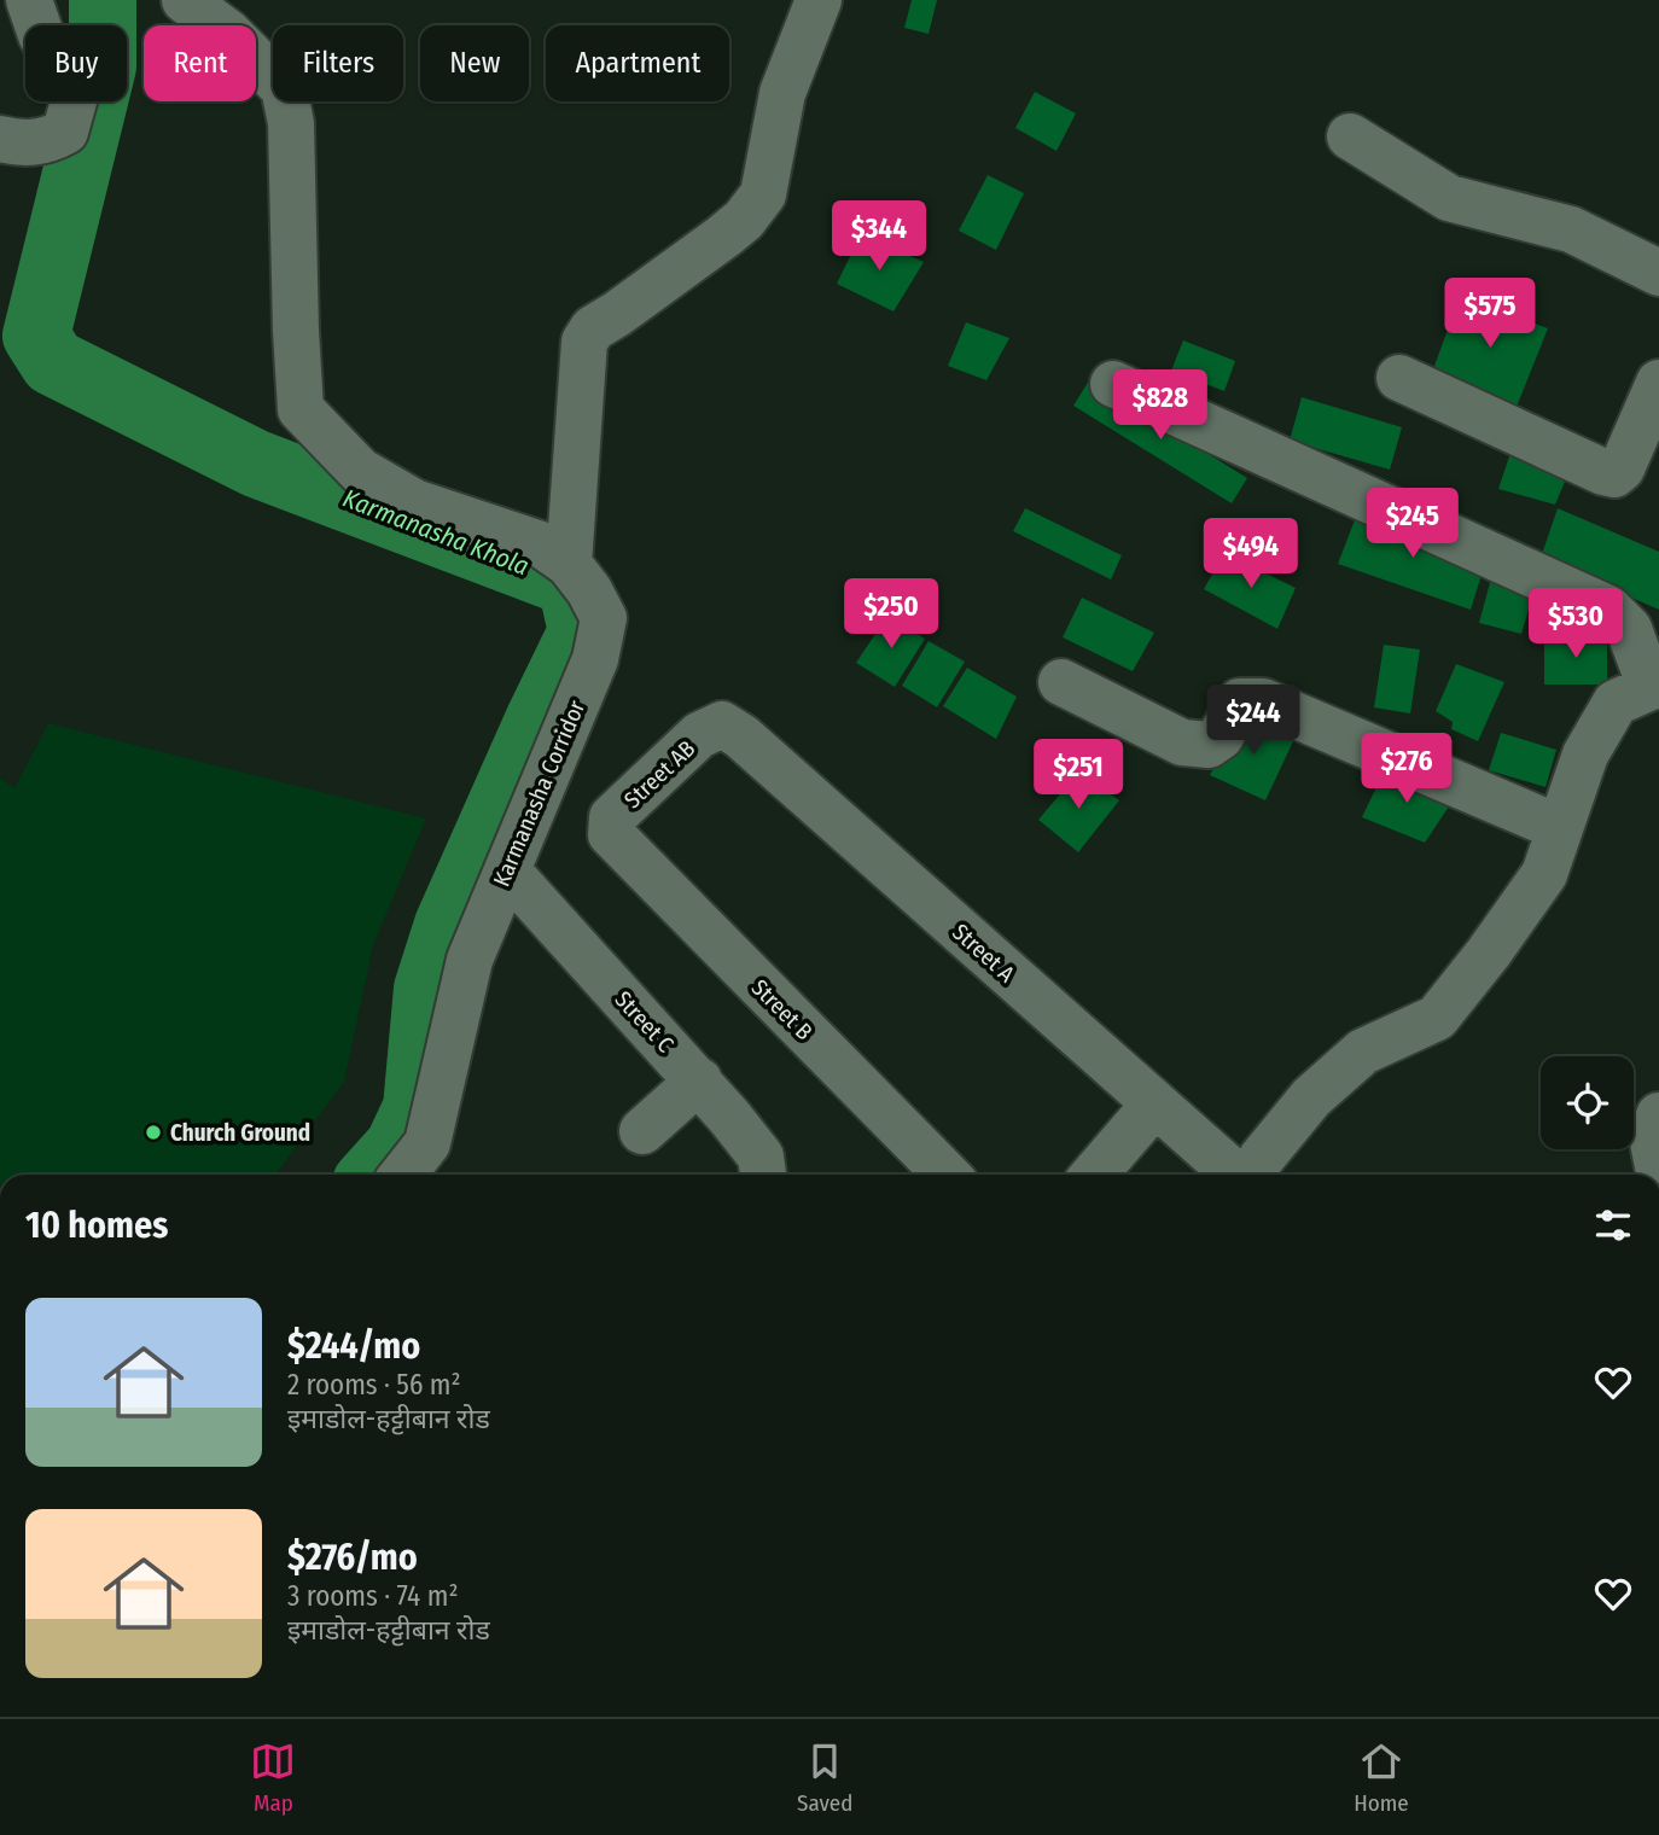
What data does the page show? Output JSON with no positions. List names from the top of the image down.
{
  "streets": {
    "street": [
      "Street AB",
      "Karmanasha Corridor",
      "Street A",
      "Street B",
      "Street C"
    ]
  },
  "crossings": [
    ["Street AB", "Street A"],
    ["Street AB", "Street B"],
    ["Karmanasha Corridor", "Street C"]
  ],
  "water": ["Karmanasha Khola"],
  "places": ["Church Ground"],
  "page": {
    "chip": [
      "Buy",
      "Rent",
      "Filters",
      "New",
      "Apartment"
    ],
    "price": [
      "$344",
      "$575",
      "$828",
      "$245",
      "$494",
      "$250",
      "$530",
      "$244",
      "$276",
      "$251"
    ],
    "heading": "10 homes",
    "list": [
      {
        "name": "$244/mo",
        "note": "2 rooms · 56 m² · इमाडोल-हट्टीबान रोड"
      },
      {
        "name": "$276/mo",
        "note": "3 rooms · 74 m² · इमाडोल-हट्टीबान रोड"
      }
    ],
    "tabs": ["Map", "Saved", "Home"]
  }
}
